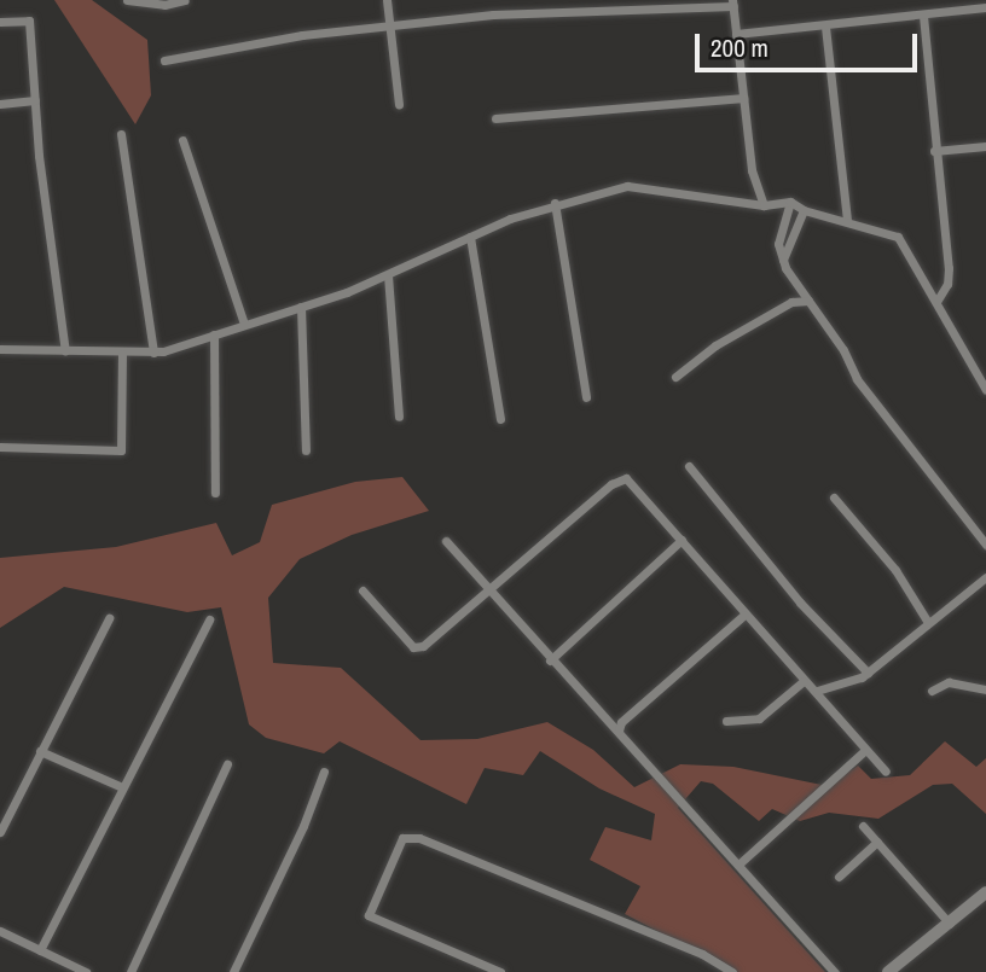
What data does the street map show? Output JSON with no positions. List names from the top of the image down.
{
  "scale_bar": "200 m"
}
